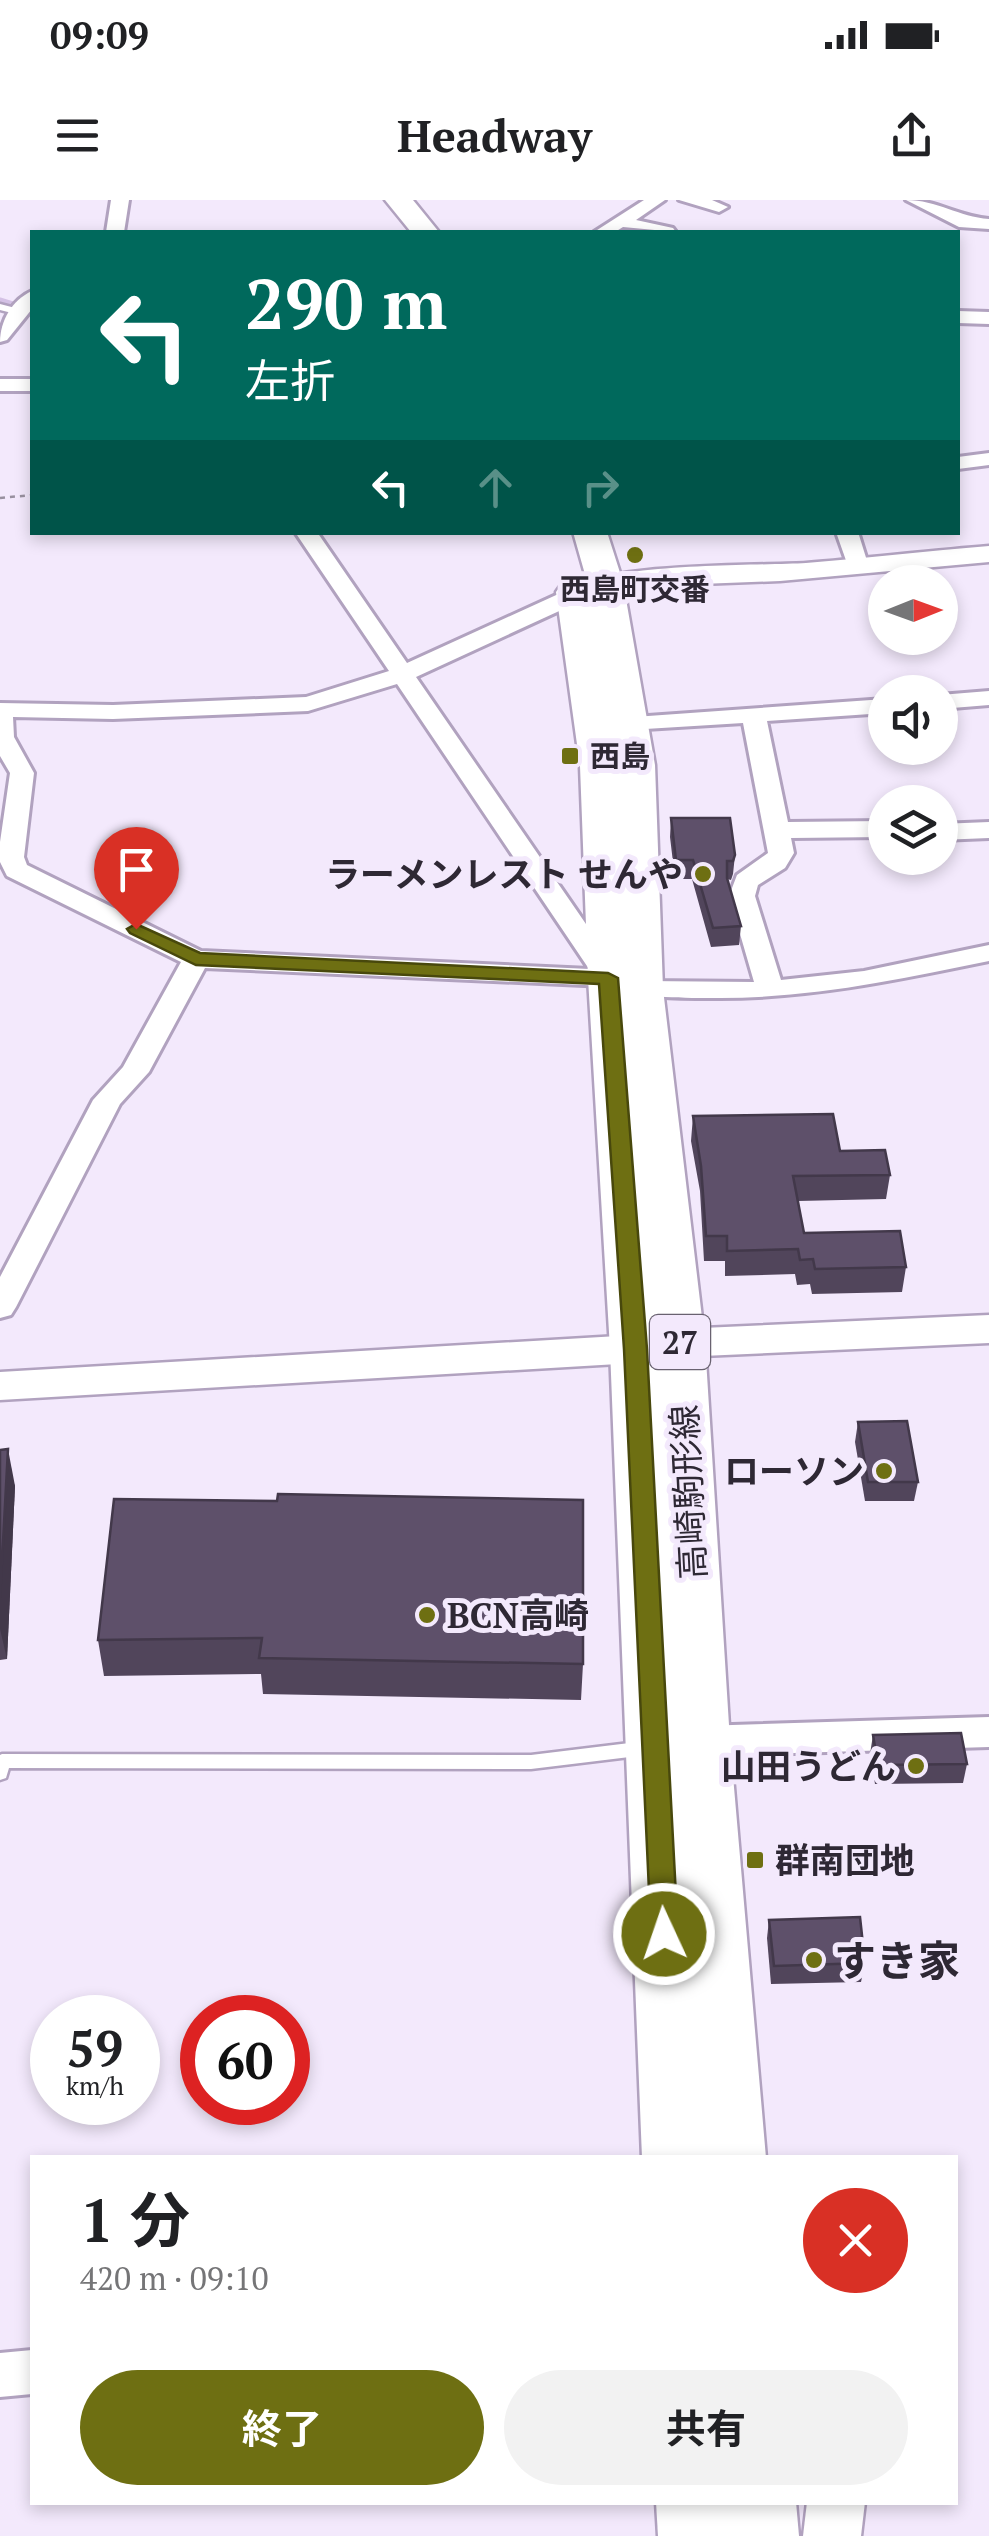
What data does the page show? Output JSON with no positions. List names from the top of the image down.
{
  "streets": {
    "main road": ["27", "高崎駒形線"]
  },
  "places": {
    "other": [
      "西島町交番",
      "ラーメンレスト せんや",
      "ローソン",
      "BCN高崎",
      "山田うどん",
      "すき家"
    ],
    "transit": ["西島", "群南団地"]
  },
  "north": "right",
  "page": {
    "status": "09:09",
    "header": "Headway",
    "turn": ["290 m", "左折"],
    "speed": "59 km/h",
    "limit": "60",
    "heading": ["1 分", "420 m · 09:10"],
    "buttons": ["終了", "共有"]
  }
}
